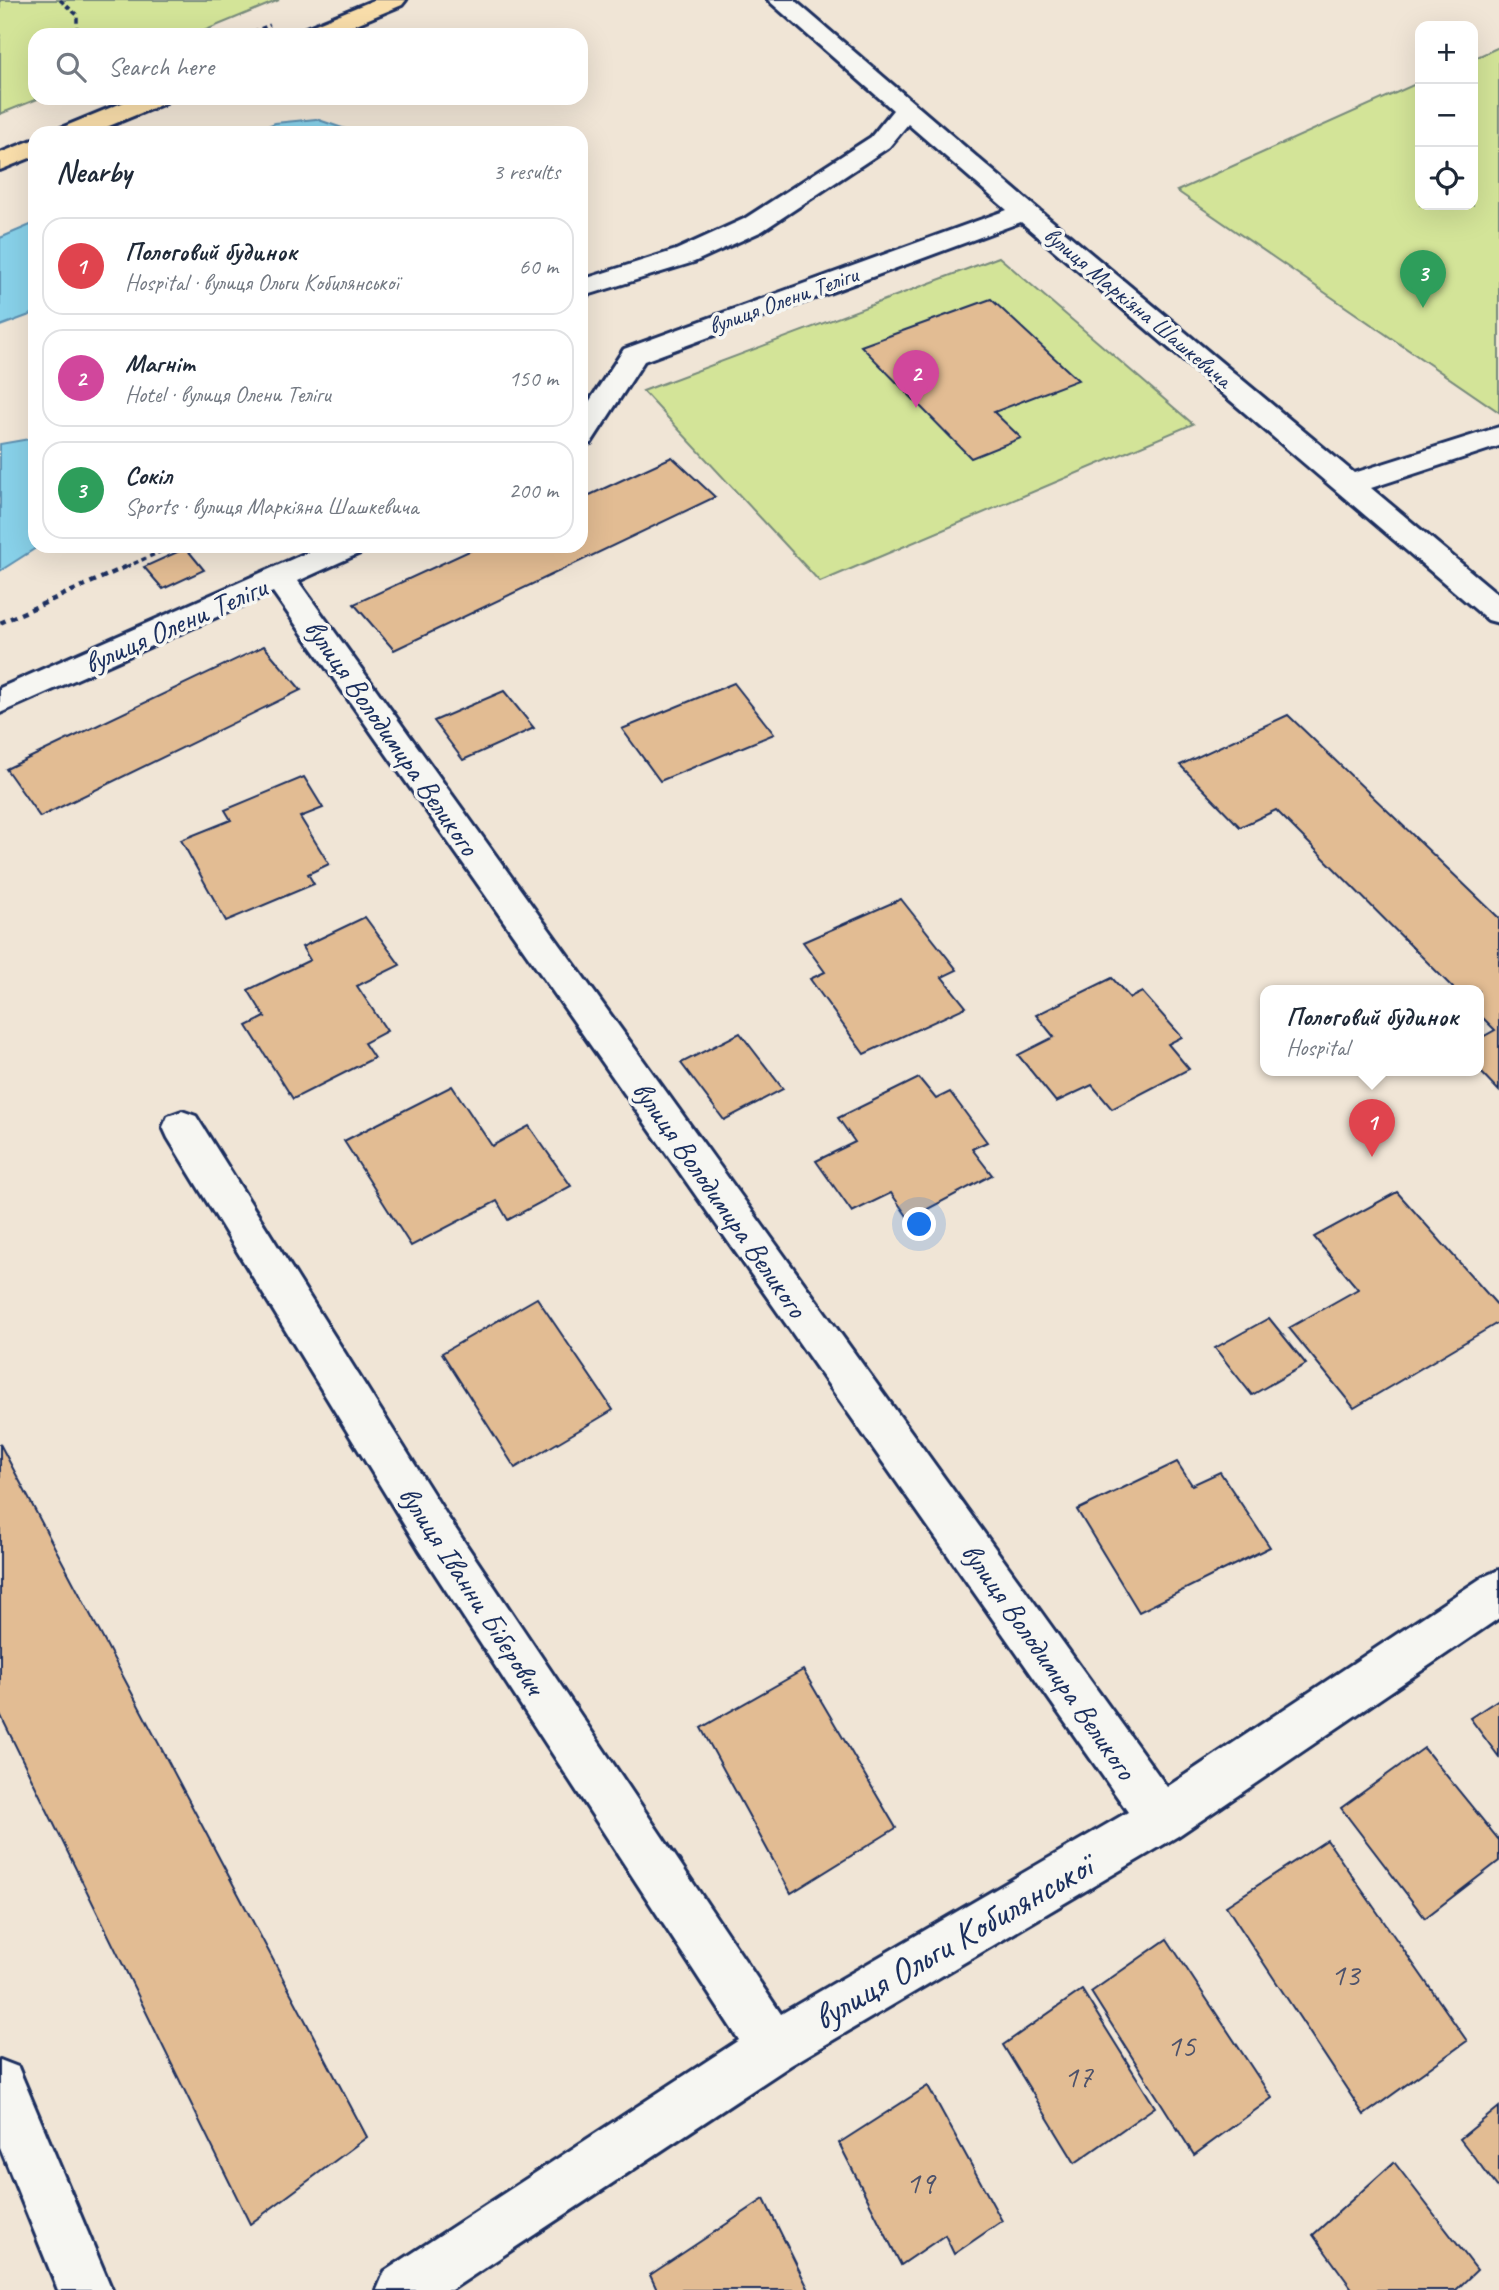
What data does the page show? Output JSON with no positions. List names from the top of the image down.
{
  "streets": {
    "street": [
      "вулиця Олени Теліги",
      "вулиця Маркіяна Шашкевича",
      "вулиця Володимира Великого",
      "вулиця Іванни Біберович",
      "вулиця Ольги Кобилянської"
    ]
  },
  "crossings": [
    ["вулиця Олени Теліги", "вулиця Маркіяна Шашкевича"],
    ["вулиця Олени Теліги", "вулиця Володимира Великого"],
    ["вулиця Володимира Великого", "вулиця Ольги Кобилянської"],
    ["вулиця Іванни Біберович", "вулиця Ольги Кобилянської"]
  ],
  "house_numbers": [
    "13",
    "15",
    "17",
    "19"
  ],
  "page": {
    "map_buttons": ["+", "−"],
    "search": "Search here",
    "heading": ["Nearby", "3 results"],
    "list": [
      {
        "mark": "1",
        "name": "Пологовий будинок",
        "note": "Hospital · вулиця Ольги Кобилянської",
        "value": "60 m"
      },
      {
        "mark": "2",
        "name": "Магніт",
        "note": "Hotel · вулиця Олени Теліги",
        "value": "150 m"
      },
      {
        "mark": "3",
        "name": "Сокіл",
        "note": "Sports · вулиця Маркіяна Шашкевича",
        "value": "200 m"
      }
    ],
    "pins": ["3", "2", "1"],
    "popup": ["Пологовий будинок", "Hospital"]
  }
}
